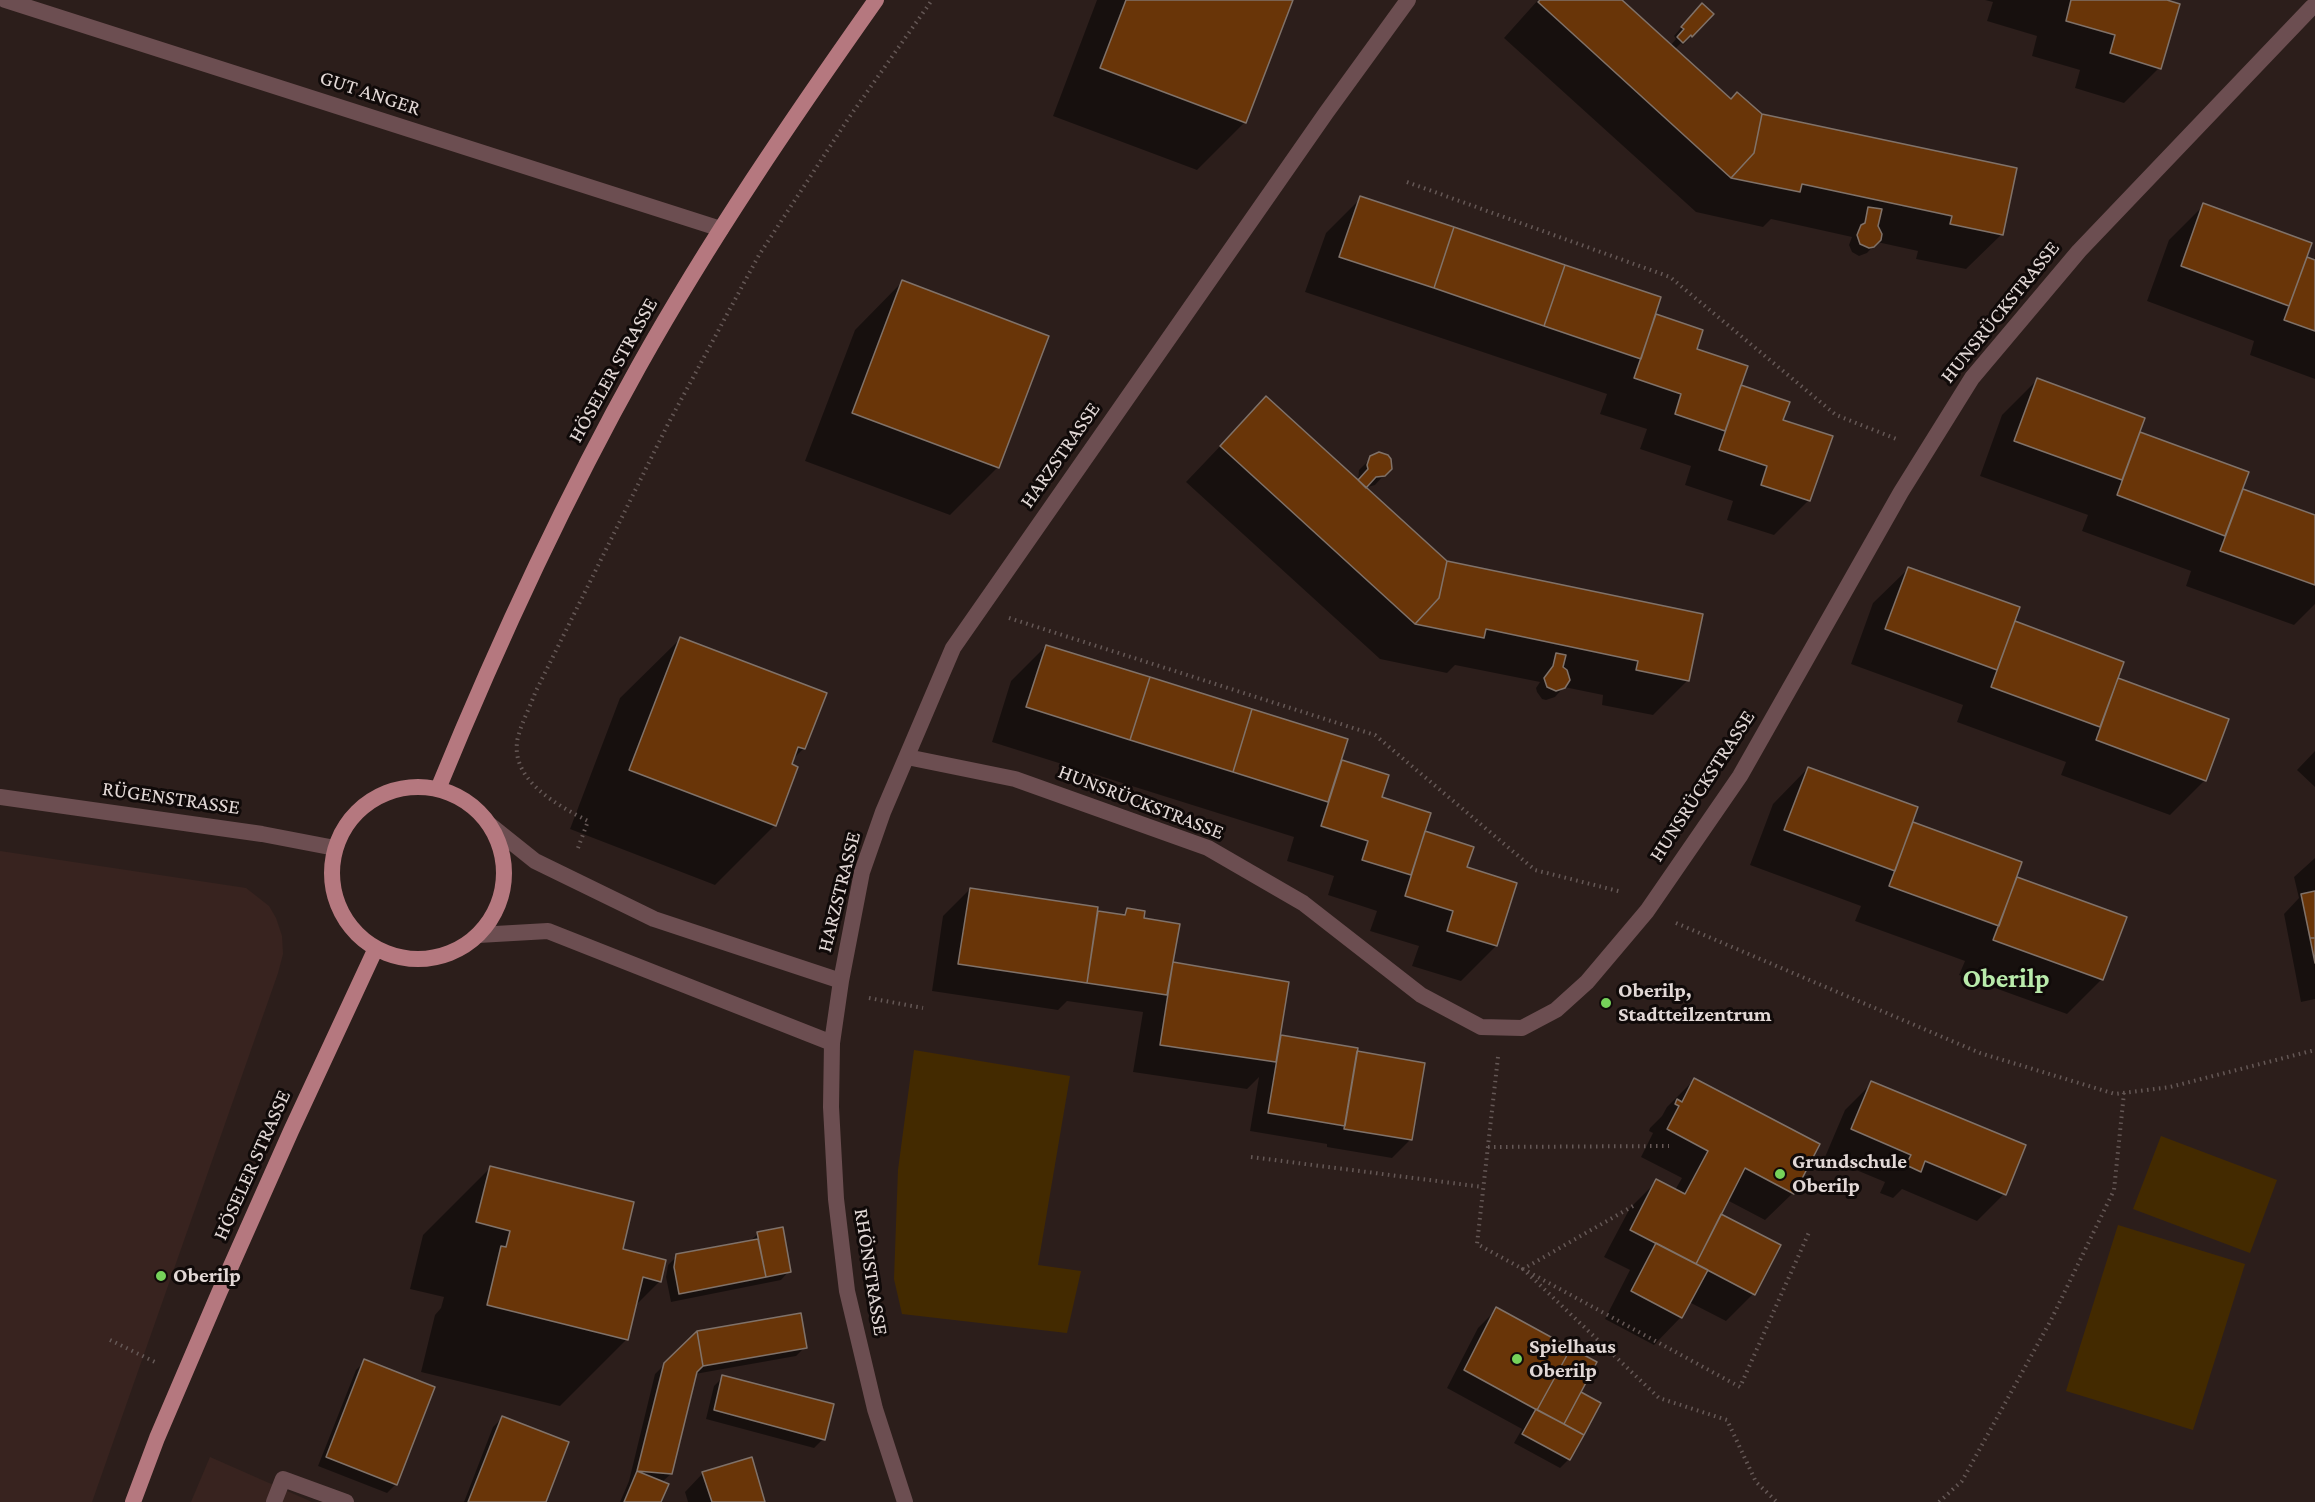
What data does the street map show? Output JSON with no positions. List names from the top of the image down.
{
  "streets": {
    "main road": ["HÖSELER STRASSE"],
    "street": [
      "GUT ANGER",
      "HUNSRÜCKSTRASSE",
      "HARZSTRASSE",
      "RÜGENSTRASSE",
      "RHÖNSTRASSE"
    ]
  },
  "crossings": [
    ["GUT ANGER", "HÖSELER STRASSE"],
    ["HUNSRÜCKSTRASSE", "HARZSTRASSE"],
    ["HÖSELER STRASSE", "HARZSTRASSE"],
    ["HÖSELER STRASSE", "RÜGENSTRASSE"],
    ["HARZSTRASSE", "RÜGENSTRASSE"],
    ["HARZSTRASSE", "RHÖNSTRASSE"]
  ],
  "districts": ["Oberilp"],
  "places": [
    "Oberilp, Stadtteilzentrum",
    "Grundschule Oberilp",
    "Oberilp",
    "Spielhaus Oberilp"
  ]
}
